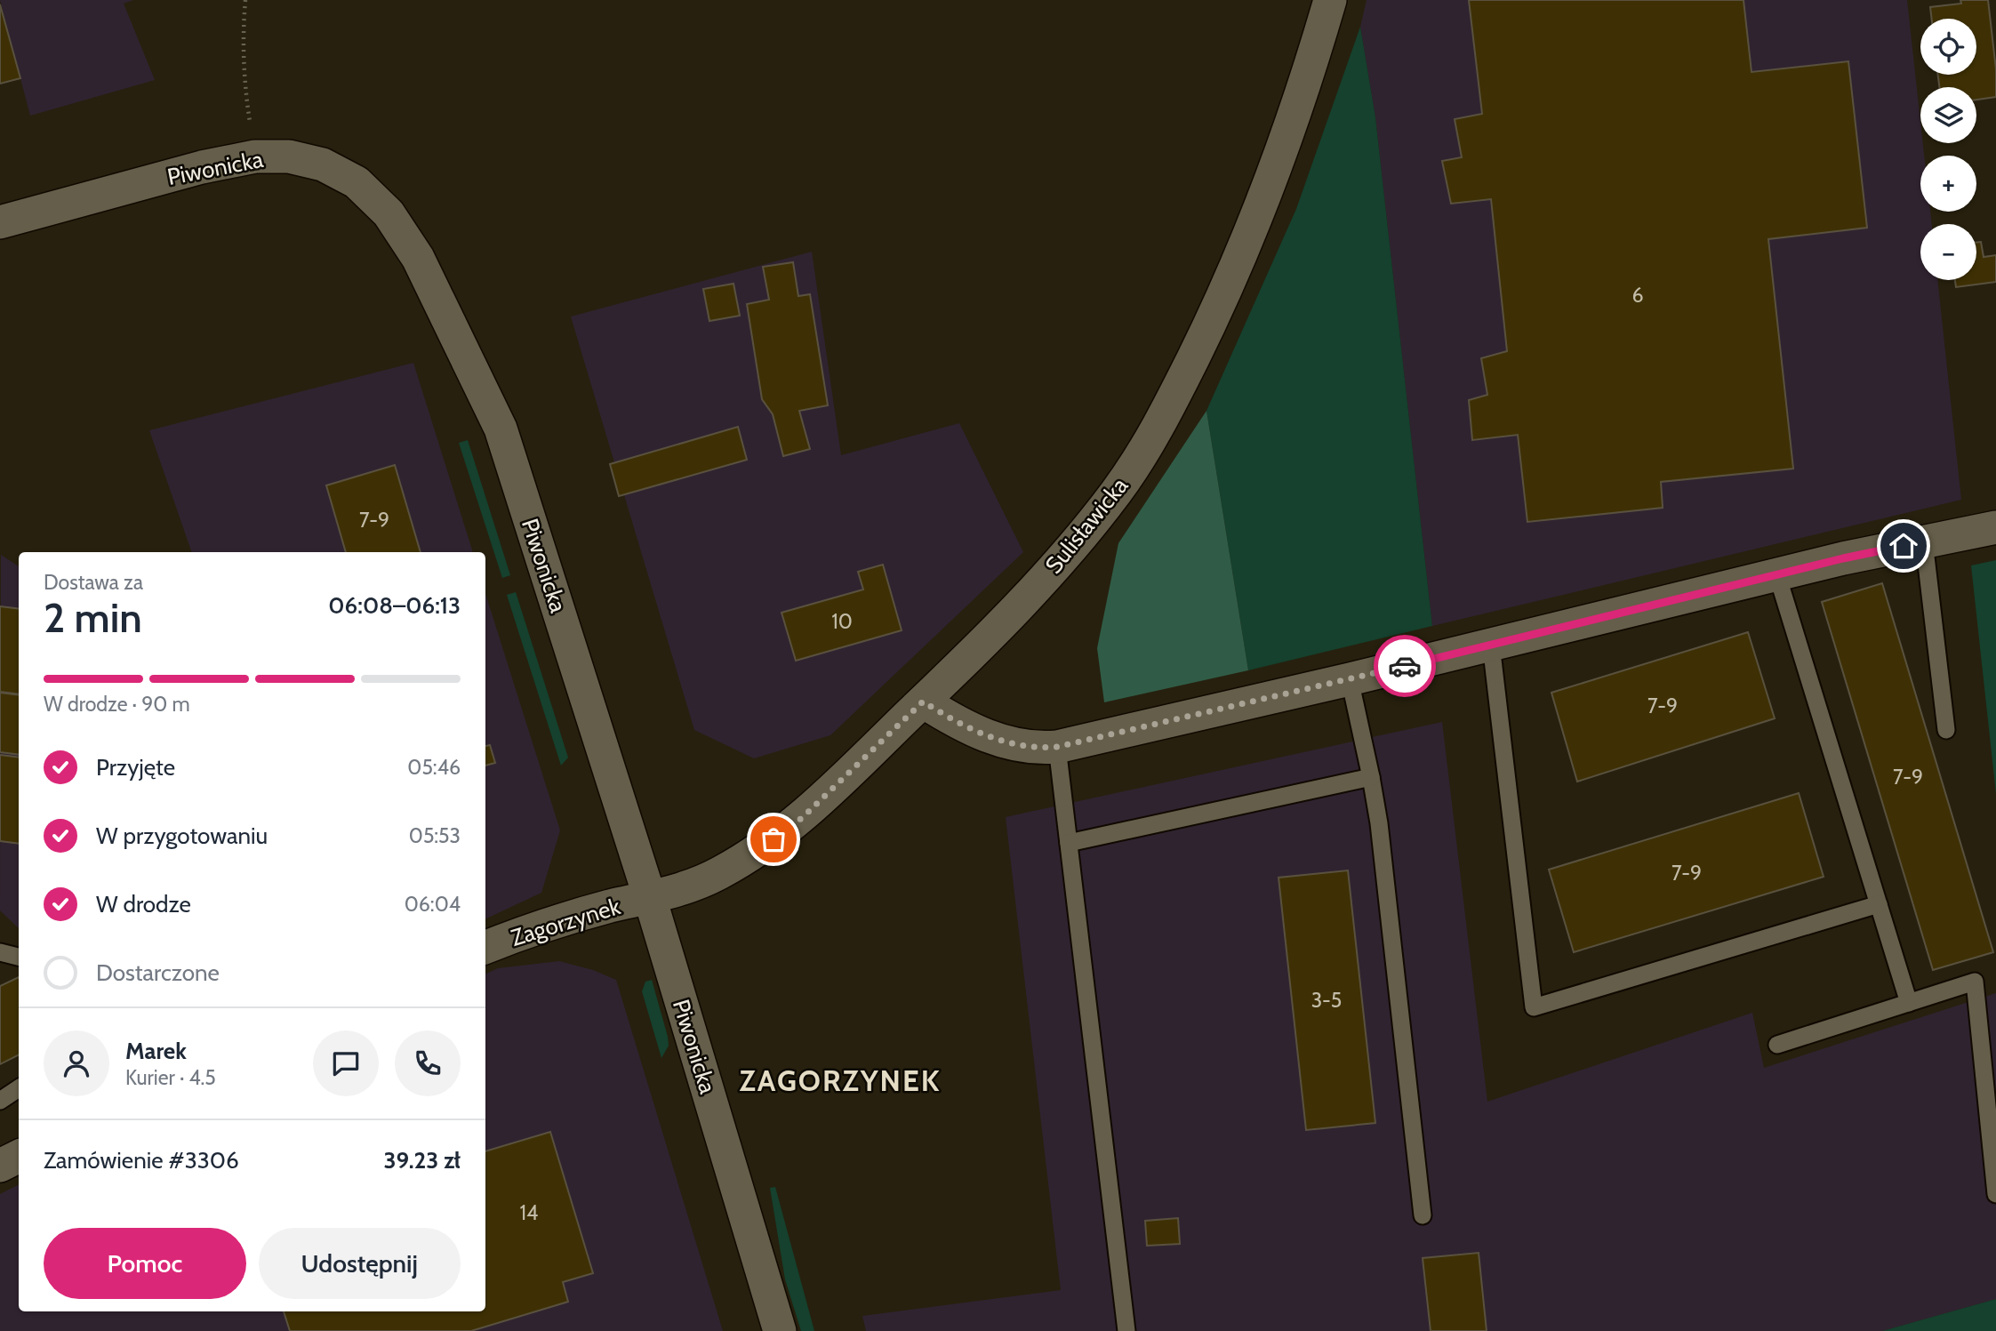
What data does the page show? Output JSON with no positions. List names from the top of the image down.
{
  "streets": {
    "street": ["Piwonicka", "Sulisławicka", "Zagorzynek"]
  },
  "crossings": [
    ["Piwonicka", "Sulisławicka"],
    ["Piwonicka", "Zagorzynek"],
    ["Sulisławicka", "Zagorzynek"]
  ],
  "districts": ["ZAGORZYNEK"],
  "house_numbers": [
    "6",
    "7-9",
    "10",
    "7-9",
    "7-9",
    "7-9",
    "3-5",
    "14"
  ],
  "page": {
    "map_buttons": ["+", "−"],
    "heading": ["2 min", "Dostawa za", "06:08–06:13"],
    "panel": [
      "Marek",
      "Kurier · 4.5",
      "Zamówienie #3306",
      "39.23 zł"
    ],
    "bar": "W drodze · 90 m",
    "list": [
      ["Przyjęte", "05:46"],
      ["W przygotowaniu", "05:53"],
      ["W drodze", "06:04"],
      "Dostarczone"
    ],
    "buttons": ["Pomoc", "Udostępnij"]
  }
}
